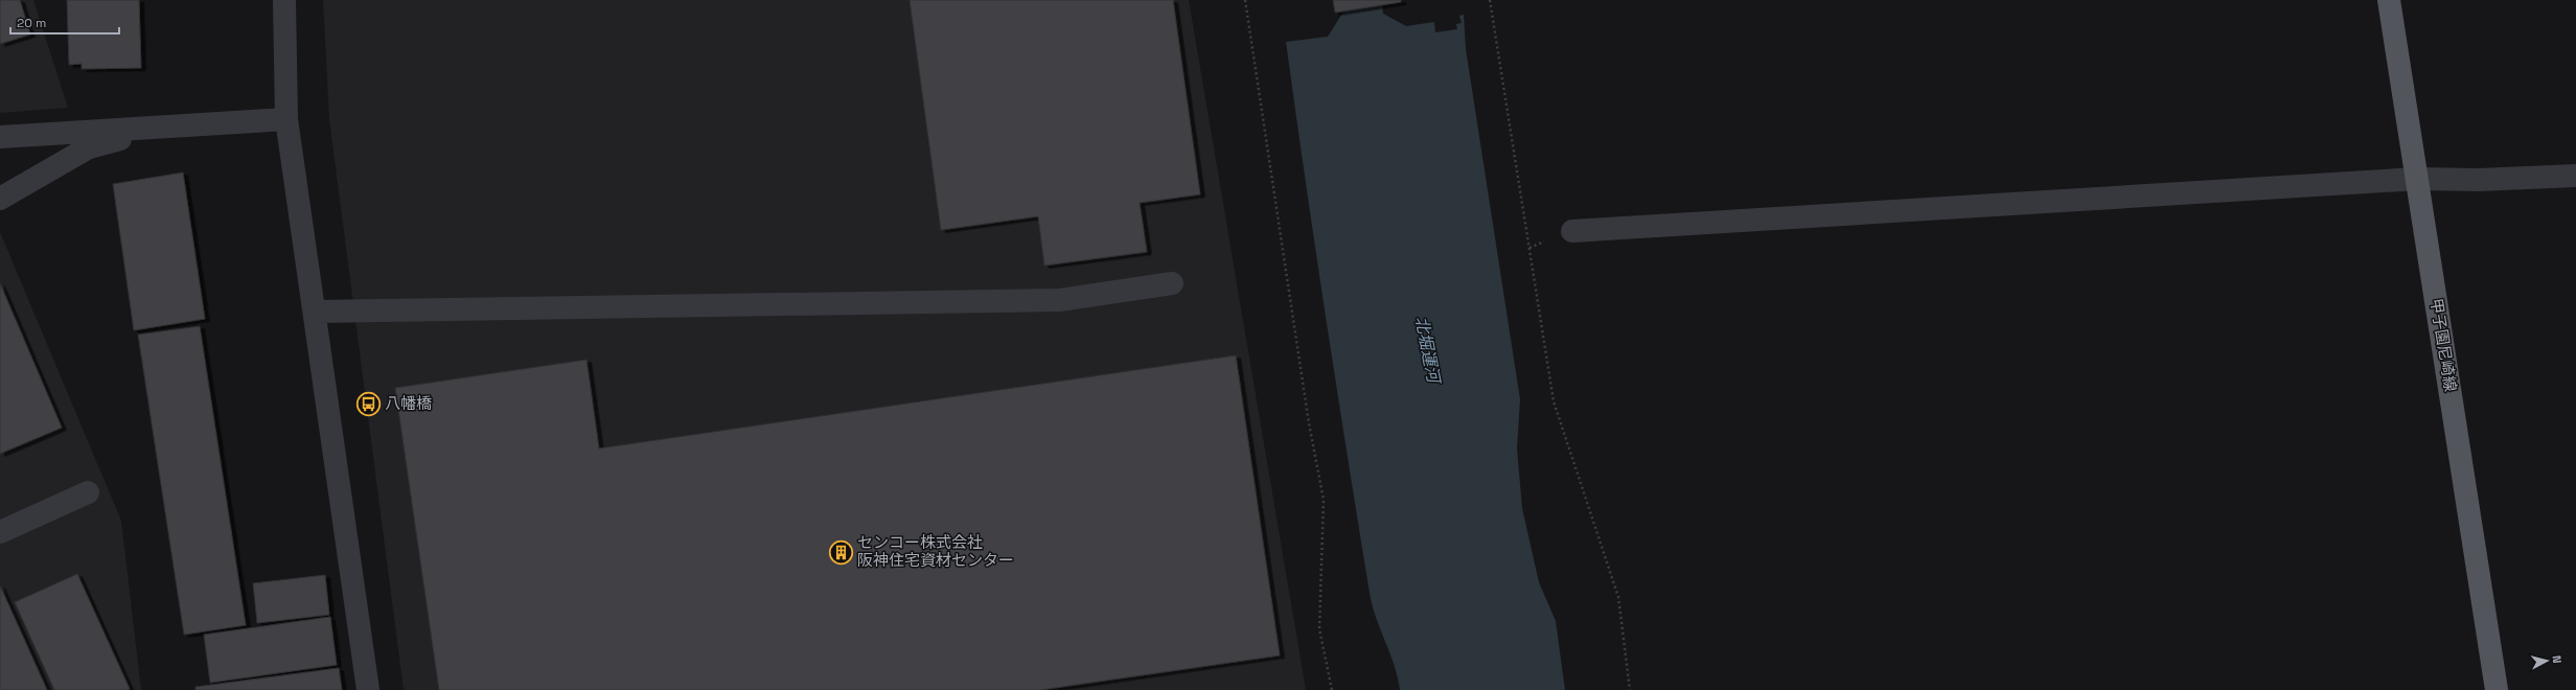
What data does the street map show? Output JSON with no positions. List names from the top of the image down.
{
  "streets": {
    "main road": ["甲子園尼崎線"]
  },
  "water": ["北堀運河"],
  "places": {
    "bus stop": ["八幡橋"],
    "building": ["センコー株式会社 阪神住宅資材センター"]
  },
  "scale_bar": "20 m",
  "north": "right"
}
